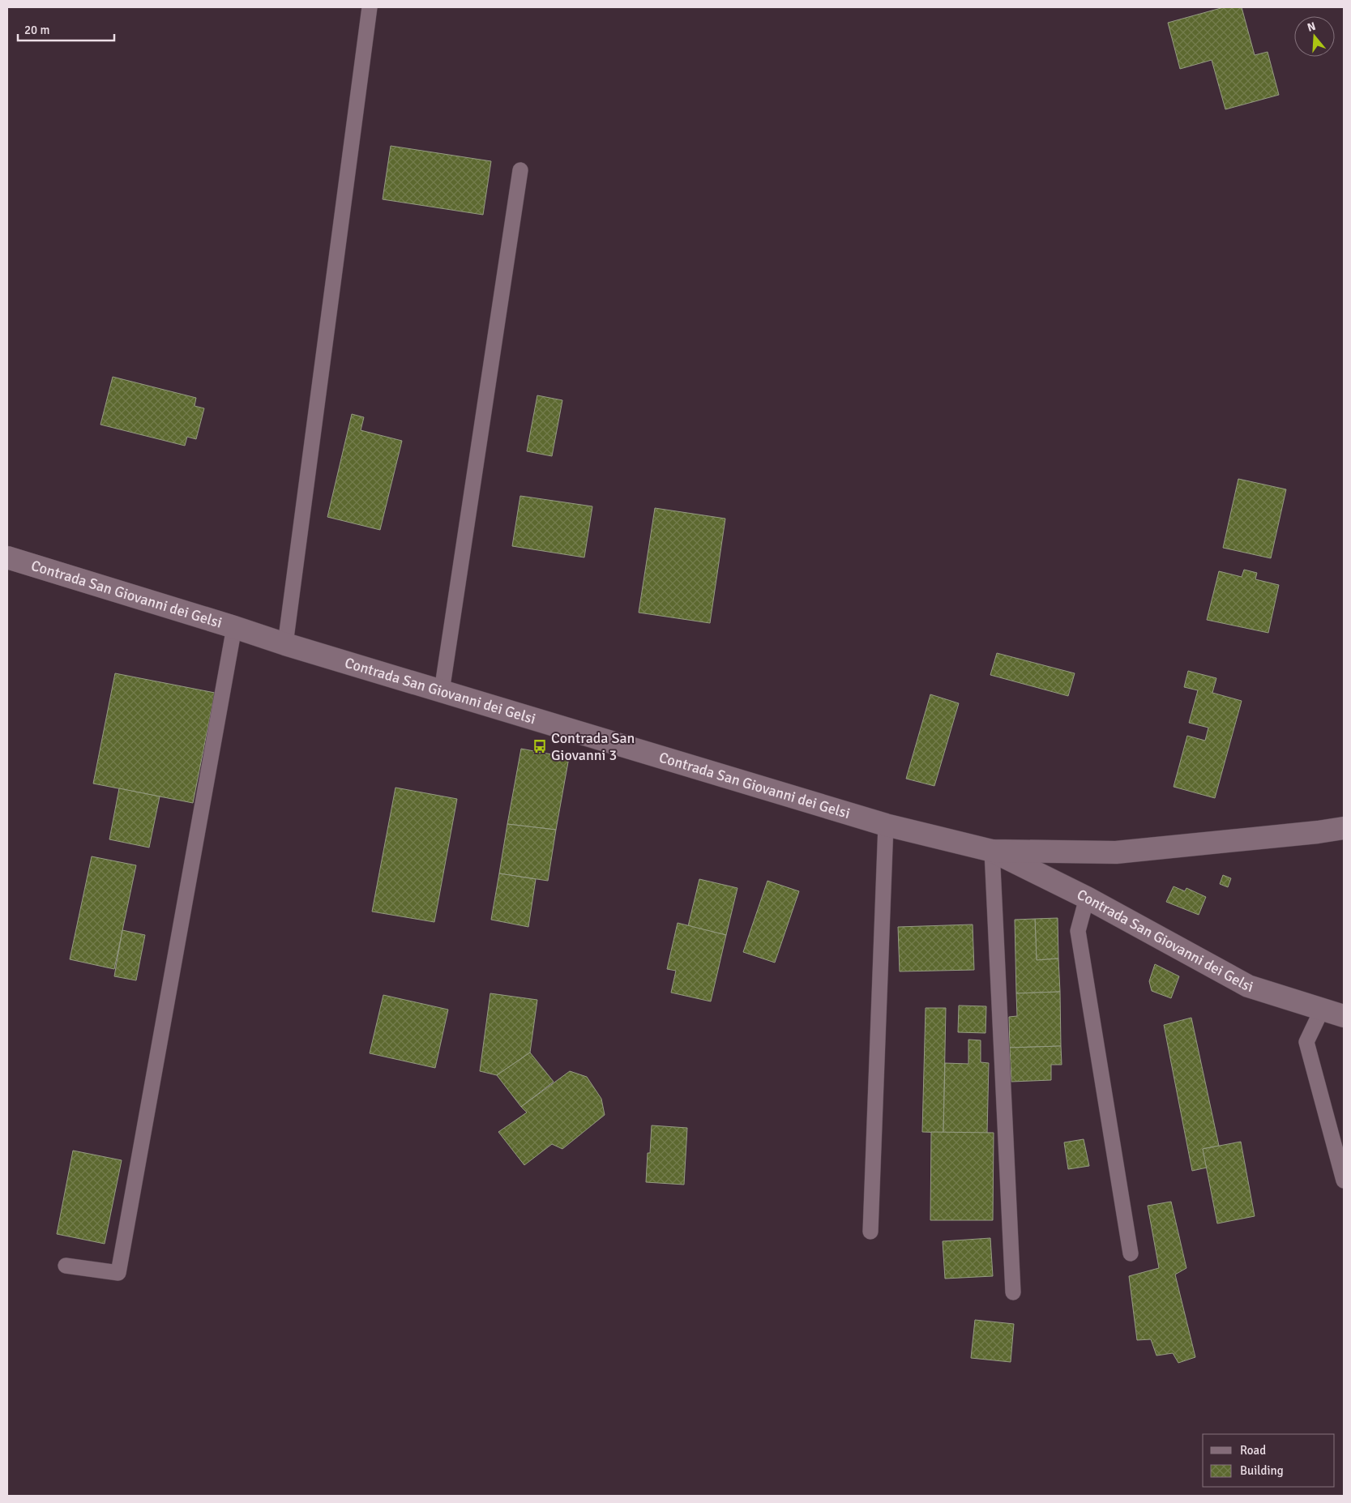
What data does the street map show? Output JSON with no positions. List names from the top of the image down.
{
  "streets": {
    "main road": ["Contrada San Giovanni dei Gelsi"]
  },
  "places": {
    "bus stop": ["Contrada San Giovanni 3"]
  },
  "legend": ["Road", "Building"],
  "scale_bar": "20 m",
  "north": "top"
}
